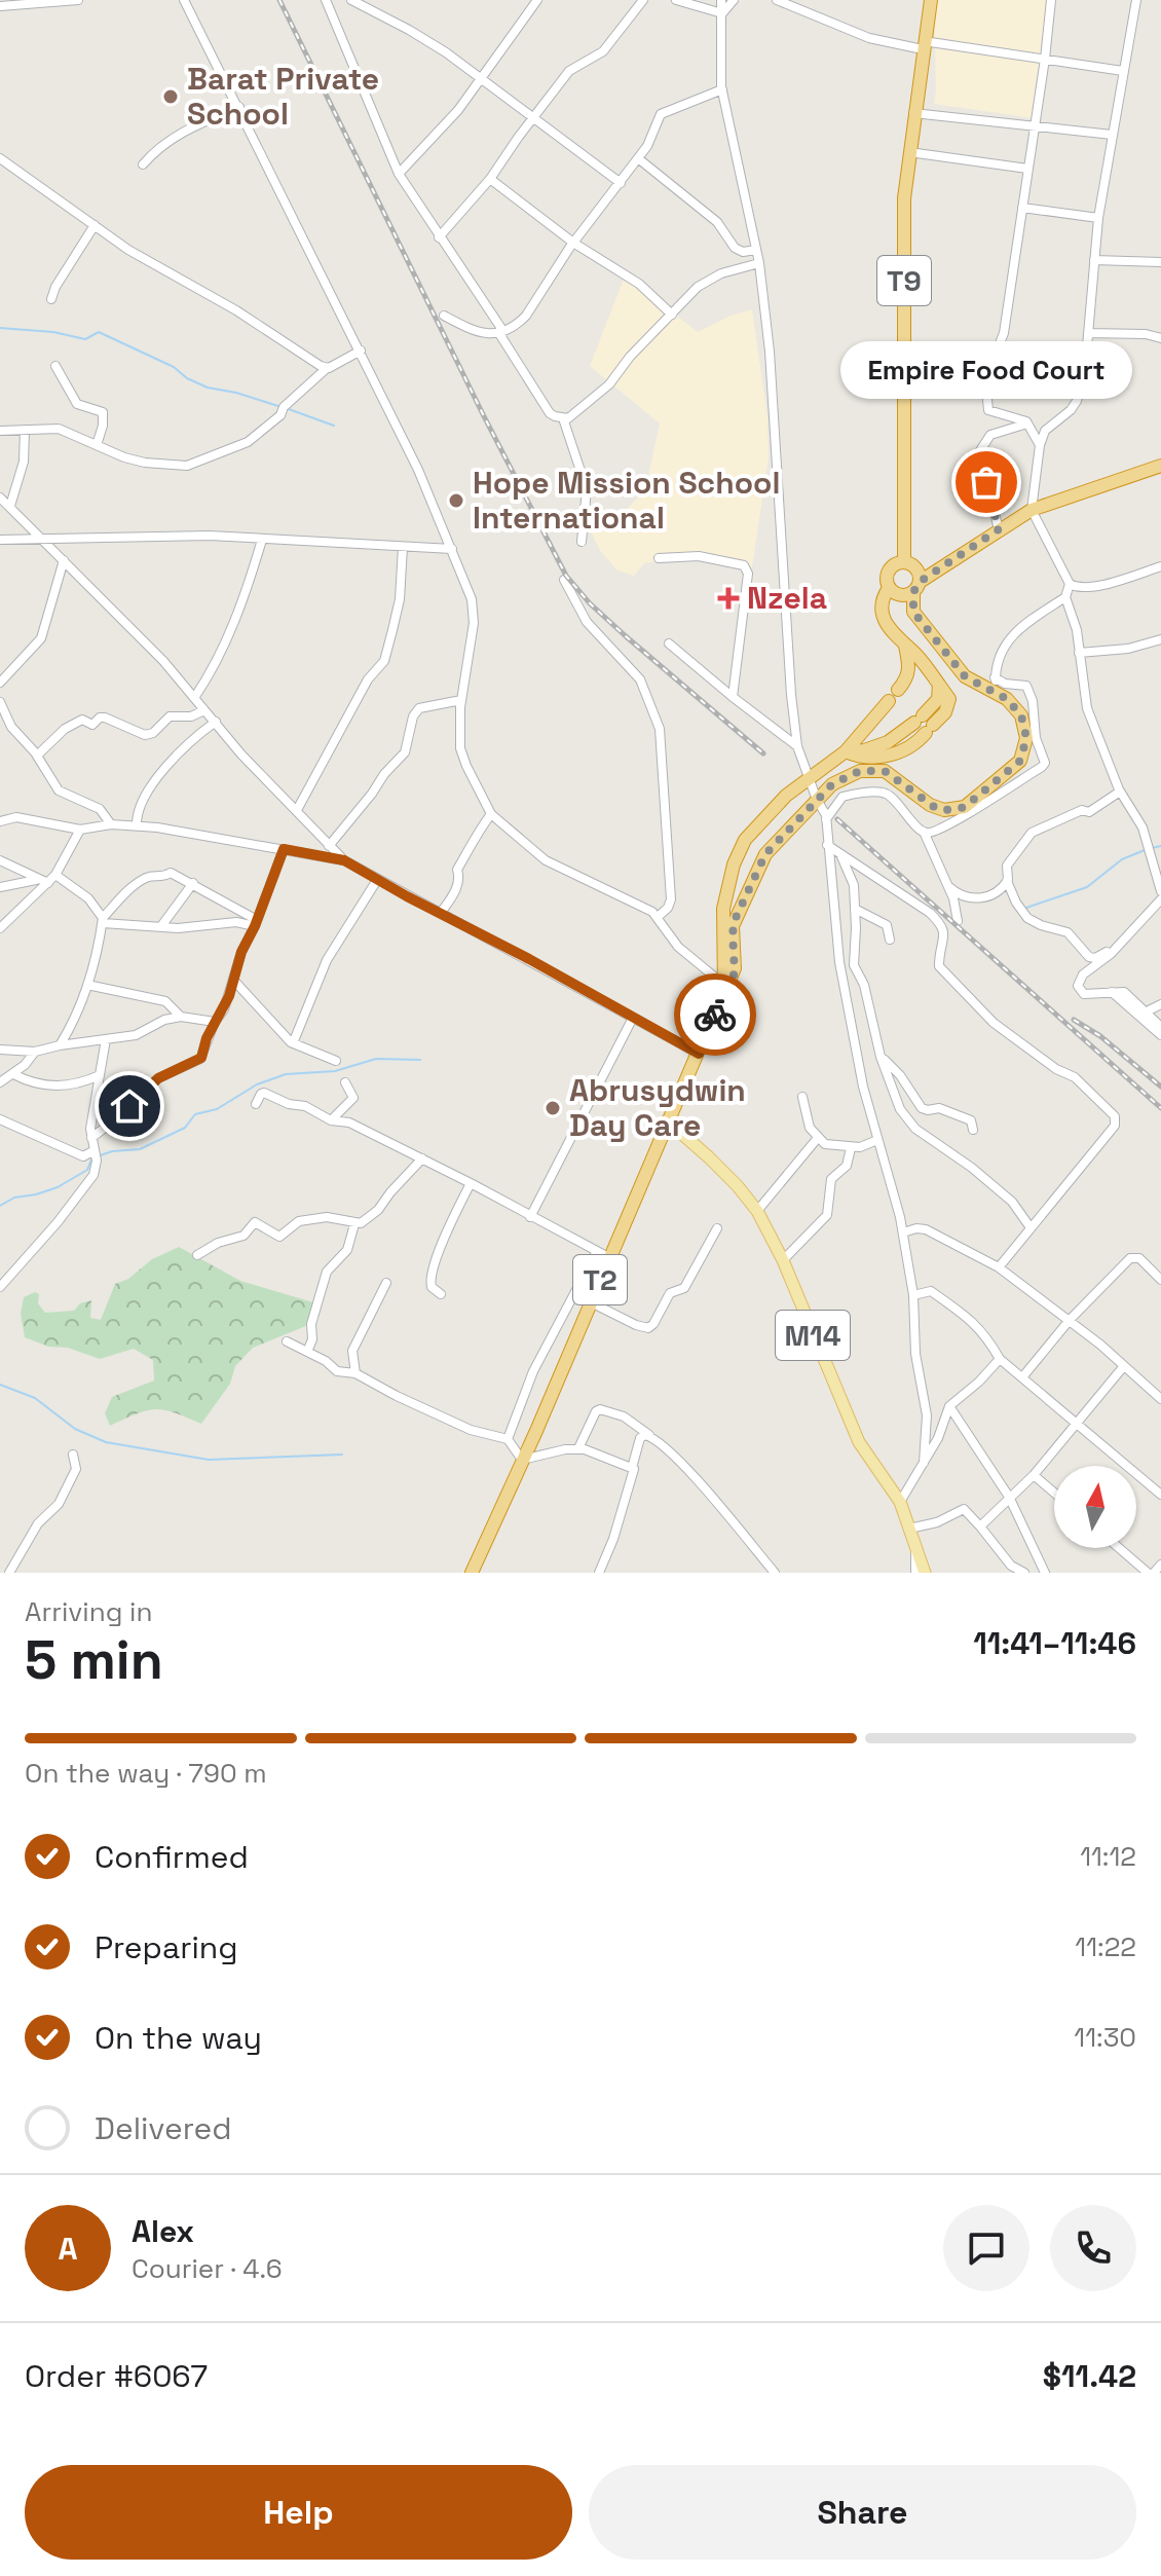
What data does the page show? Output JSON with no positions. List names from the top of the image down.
{
  "streets": {
    "highway": ["T9", "T2"],
    "main road": ["M14"]
  },
  "crossings": [
    ["T2", "M14"]
  ],
  "places": {
    "other": [
      "Barat Private School",
      "Empire Food Court",
      "Hope Mission School International",
      "Abrusydwin Day Care"
    ],
    "health": ["Nzela"]
  },
  "north": "top",
  "page": {
    "bubble": "Empire Food Court",
    "heading": ["5 min", "Arriving in", "11:41–11:46"],
    "panel": [
      "Alex",
      "Courier · 4.6",
      "Order #6067",
      "$11.42"
    ],
    "bar": "On the way · 790 m",
    "list": [
      ["Confirmed", "11:12"],
      ["Preparing", "11:22"],
      ["On the way", "11:30"],
      "Delivered"
    ],
    "round": "A",
    "buttons": ["Help", "Share"]
  }
}
